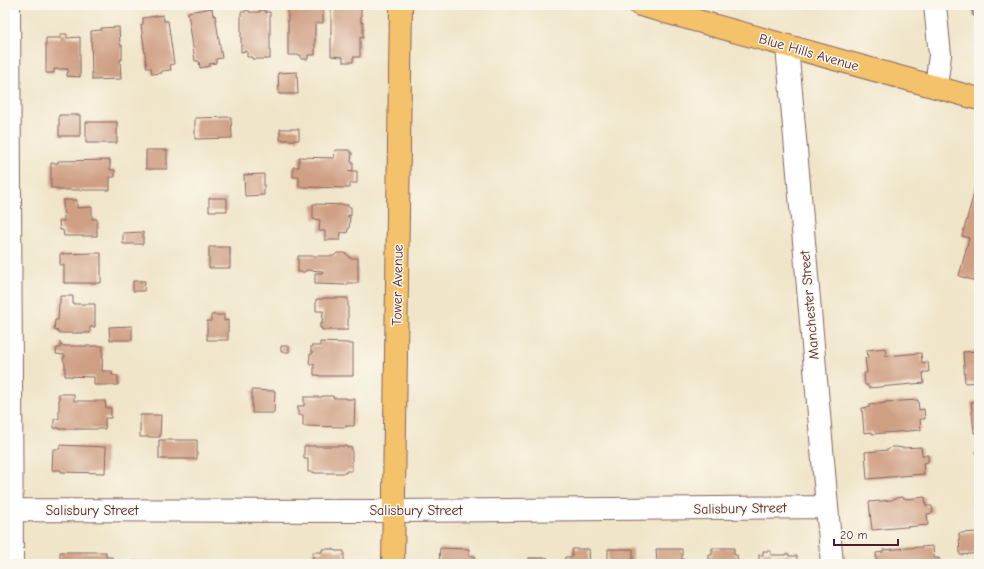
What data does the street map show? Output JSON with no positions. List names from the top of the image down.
{
  "streets": {
    "main road": ["Blue Hills Avenue", "Tower Avenue"],
    "street": ["Manchester Street", "Salisbury Street"]
  },
  "crossings": [
    ["Blue Hills Avenue", "Manchester Street"],
    ["Tower Avenue", "Salisbury Street"],
    ["Manchester Street", "Salisbury Street"]
  ],
  "scale_bar": "20 m"
}
